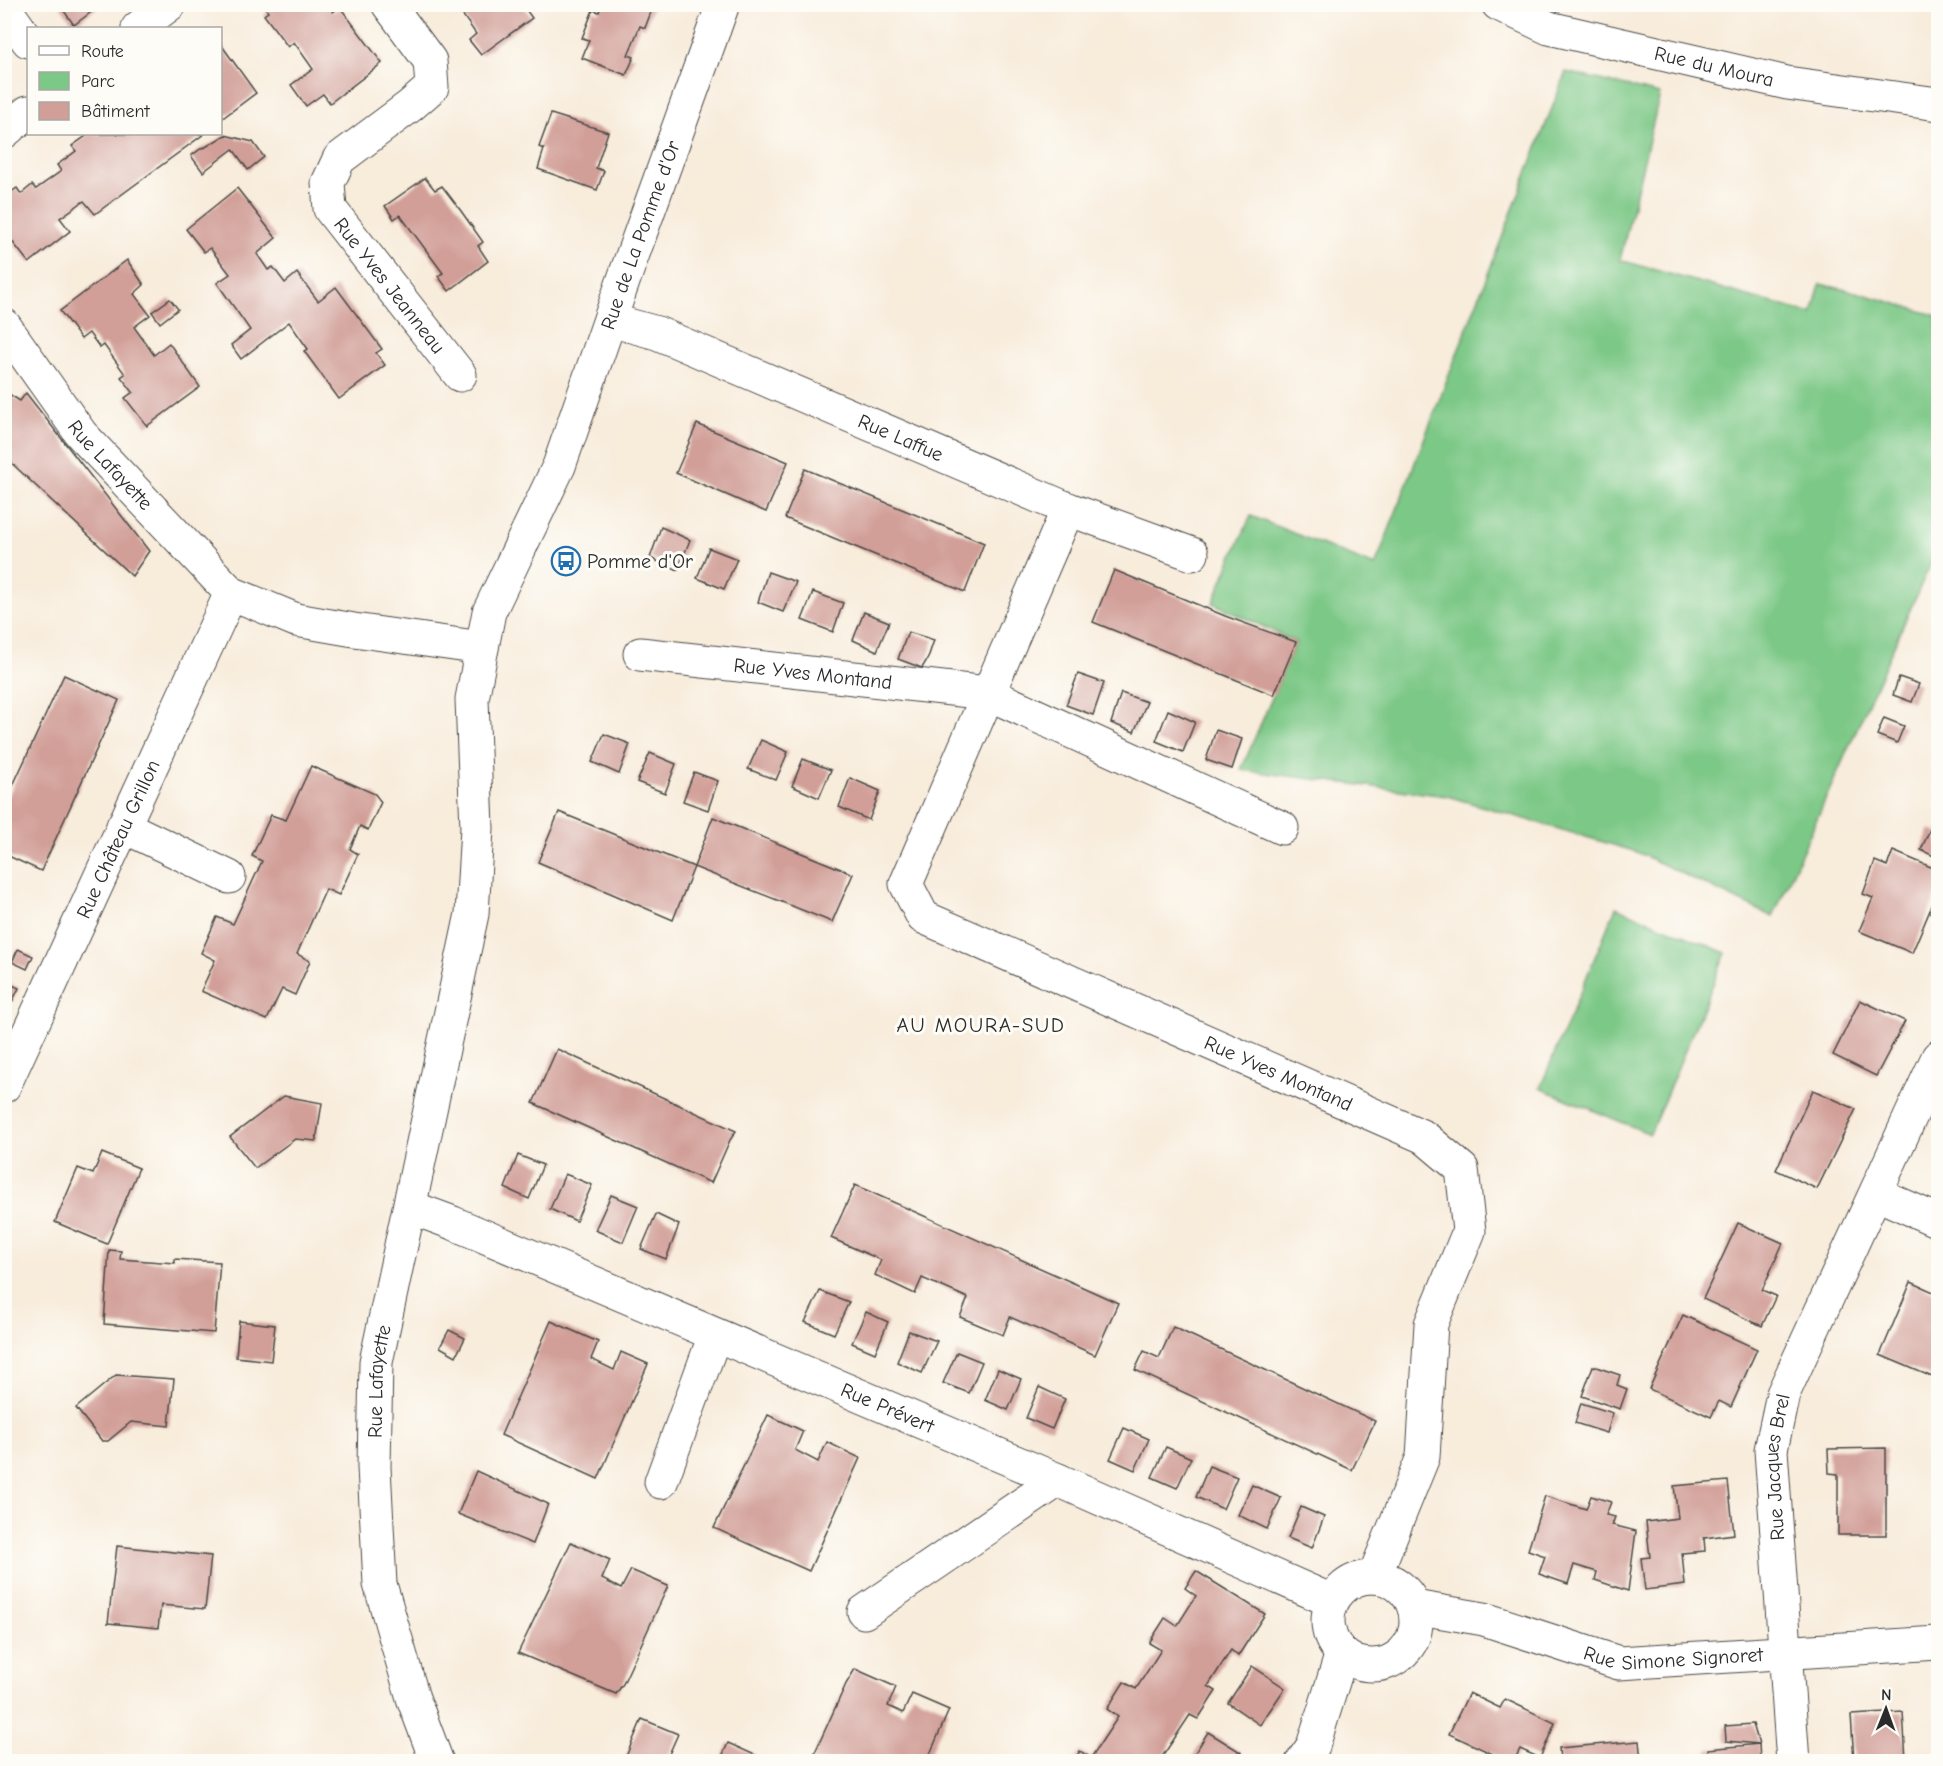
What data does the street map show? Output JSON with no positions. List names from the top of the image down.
{
  "streets": {
    "street": [
      "Rue du Moura",
      "Rue de La Pomme d'Or",
      "Rue Yves Jeanneau",
      "Rue Laffue",
      "Rue Lafayette",
      "Rue Yves Montand",
      "Rue Château Grillon",
      "Rue Prévert",
      "Rue Jacques Brel",
      "Rue Simone Signoret"
    ]
  },
  "crossings": [
    ["Rue de La Pomme d'Or", "Rue Laffue"],
    ["Rue de La Pomme d'Or", "Rue Lafayette"],
    ["Rue Laffue", "Rue Yves Montand"],
    ["Rue Lafayette", "Rue Château Grillon"],
    ["Rue Lafayette", "Rue Prévert"],
    ["Rue Yves Montand", "Rue Prévert"],
    ["Rue Yves Montand", "Rue Simone Signoret"],
    ["Rue Prévert", "Rue Simone Signoret"],
    ["Rue Jacques Brel", "Rue Simone Signoret"]
  ],
  "districts": ["AU MOURA-SUD"],
  "places": {
    "bus stop": ["Pomme d'Or"]
  },
  "legend": ["Route", "Parc", "Bâtiment"],
  "north": "top"
}
